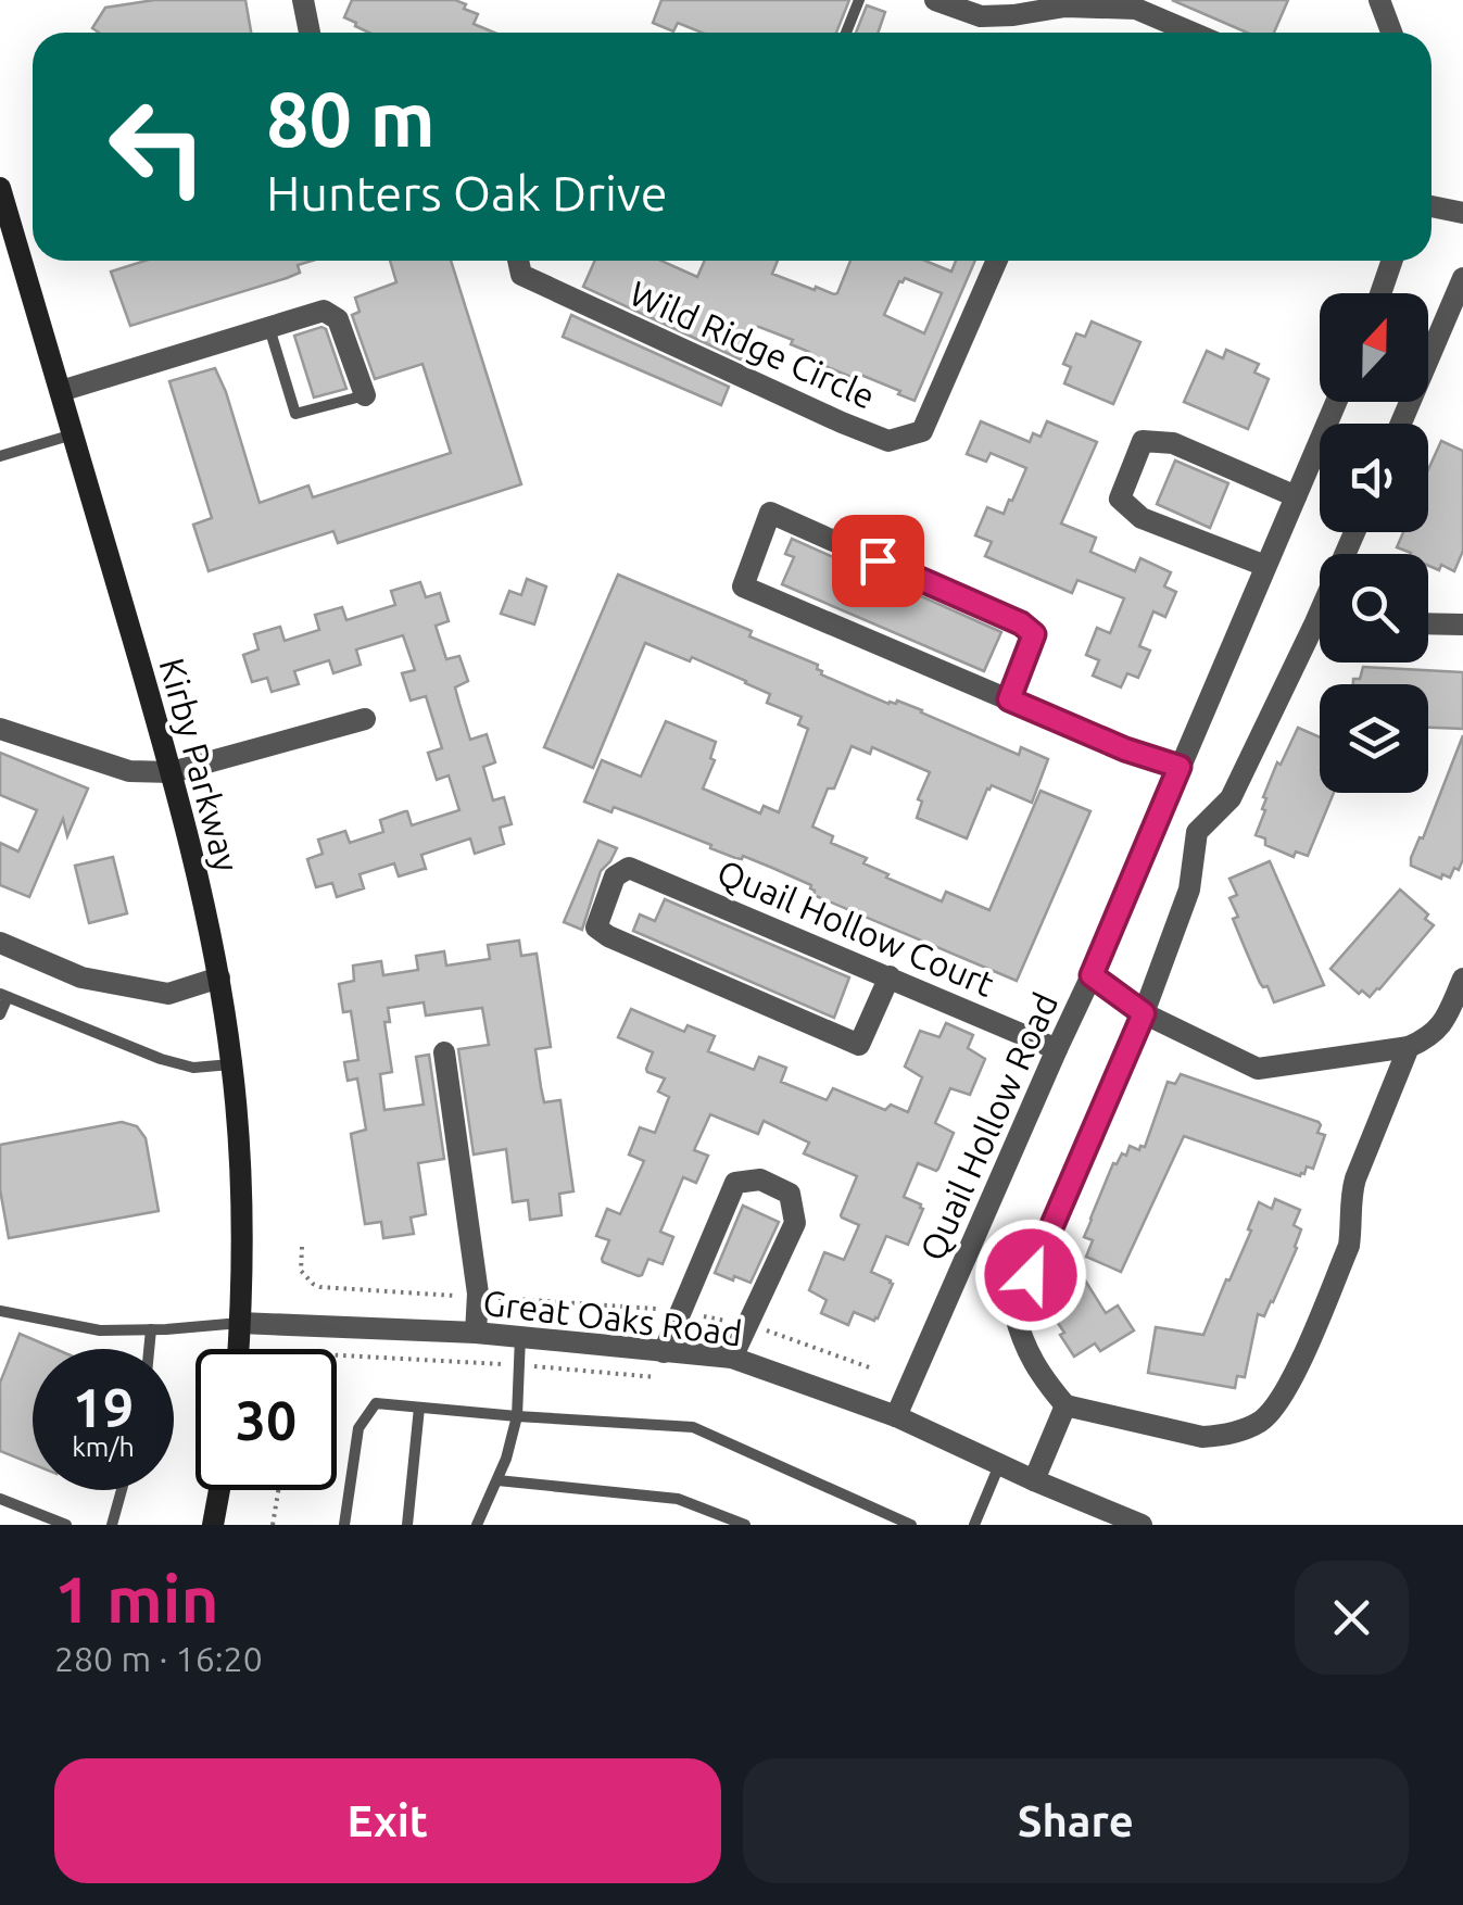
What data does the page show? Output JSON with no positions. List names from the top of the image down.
{
  "streets": {
    "main road": ["Kirby Parkway"],
    "street": [
      "Wild Ridge Circle",
      "Quail Hollow Court",
      "Quail Hollow Road",
      "Great Oaks Road"
    ]
  },
  "crossings": [
    ["Kirby Parkway", "Great Oaks Road"],
    ["Quail Hollow Court", "Quail Hollow Road"],
    ["Quail Hollow Road", "Great Oaks Road"]
  ],
  "north": "top",
  "page": {
    "turn": ["80 m", "Hunters Oak Drive"],
    "speed": "19 km/h",
    "limit": "30",
    "heading": ["1 min", "280 m · 16:20"],
    "buttons": ["Exit", "Share"]
  }
}
